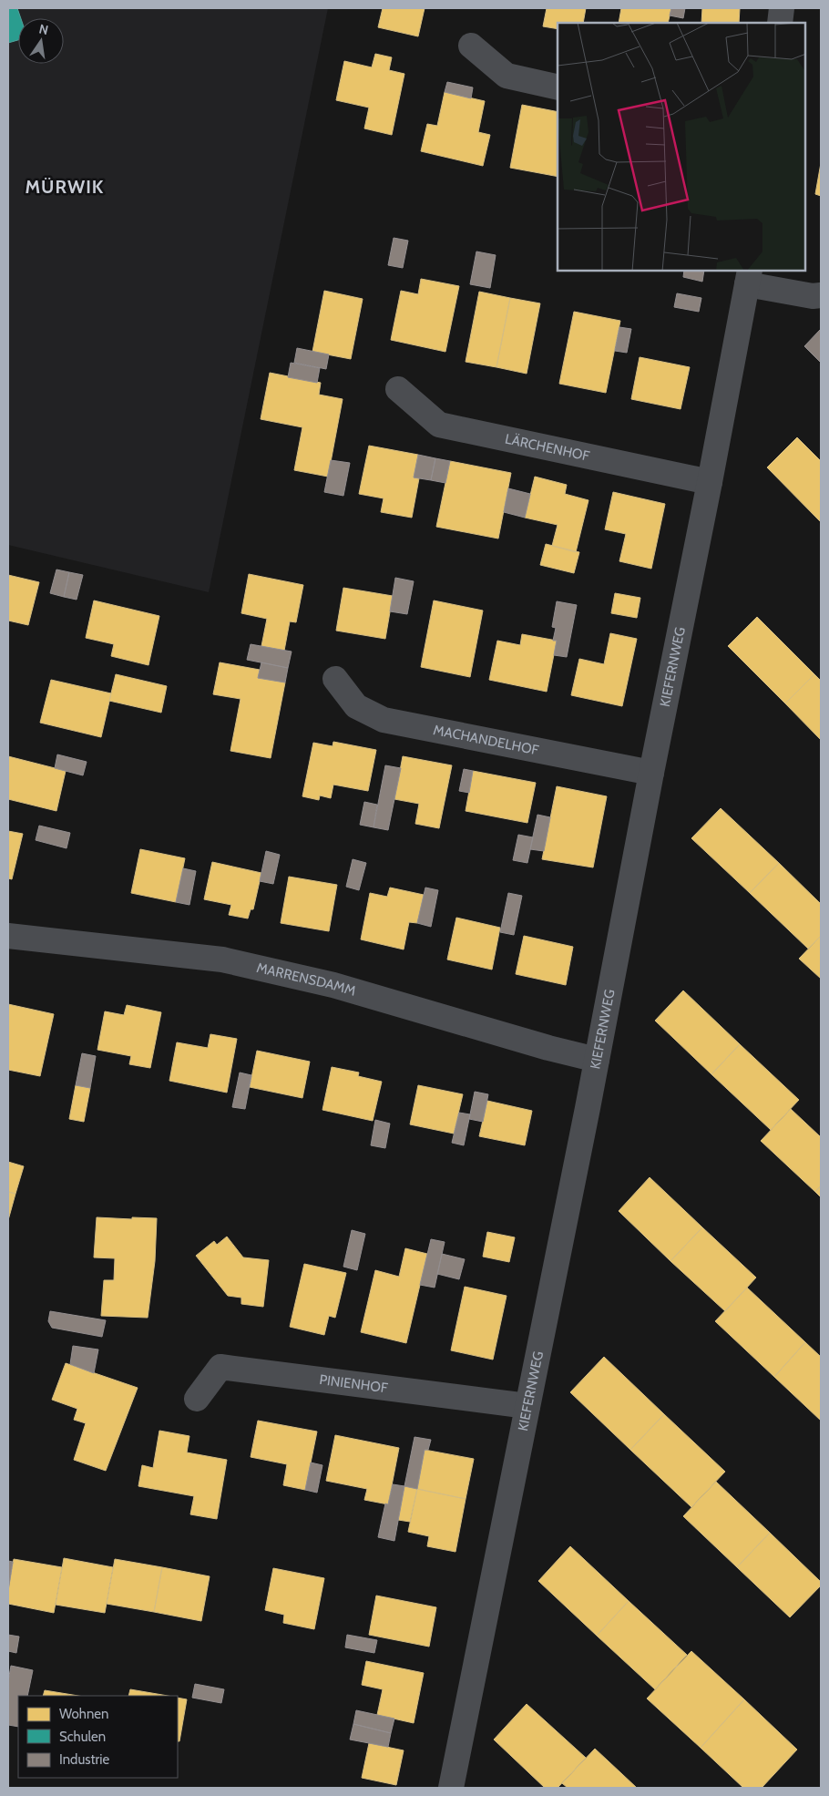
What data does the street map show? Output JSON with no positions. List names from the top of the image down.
{
  "streets": {
    "street": [
      "LÄRCHENHOF",
      "KIEFERNWEG",
      "MACHANDELHOF",
      "MARRENSDAMM",
      "PINIENHOF"
    ]
  },
  "crossings": [
    ["LÄRCHENHOF", "KIEFERNWEG"],
    ["KIEFERNWEG", "MACHANDELHOF"],
    ["KIEFERNWEG", "MARRENSDAMM"],
    ["KIEFERNWEG", "PINIENHOF"]
  ],
  "districts": ["MÜRWIK"],
  "legend": ["Wohnen", "Schulen", "Industrie"],
  "north": "top"
}
